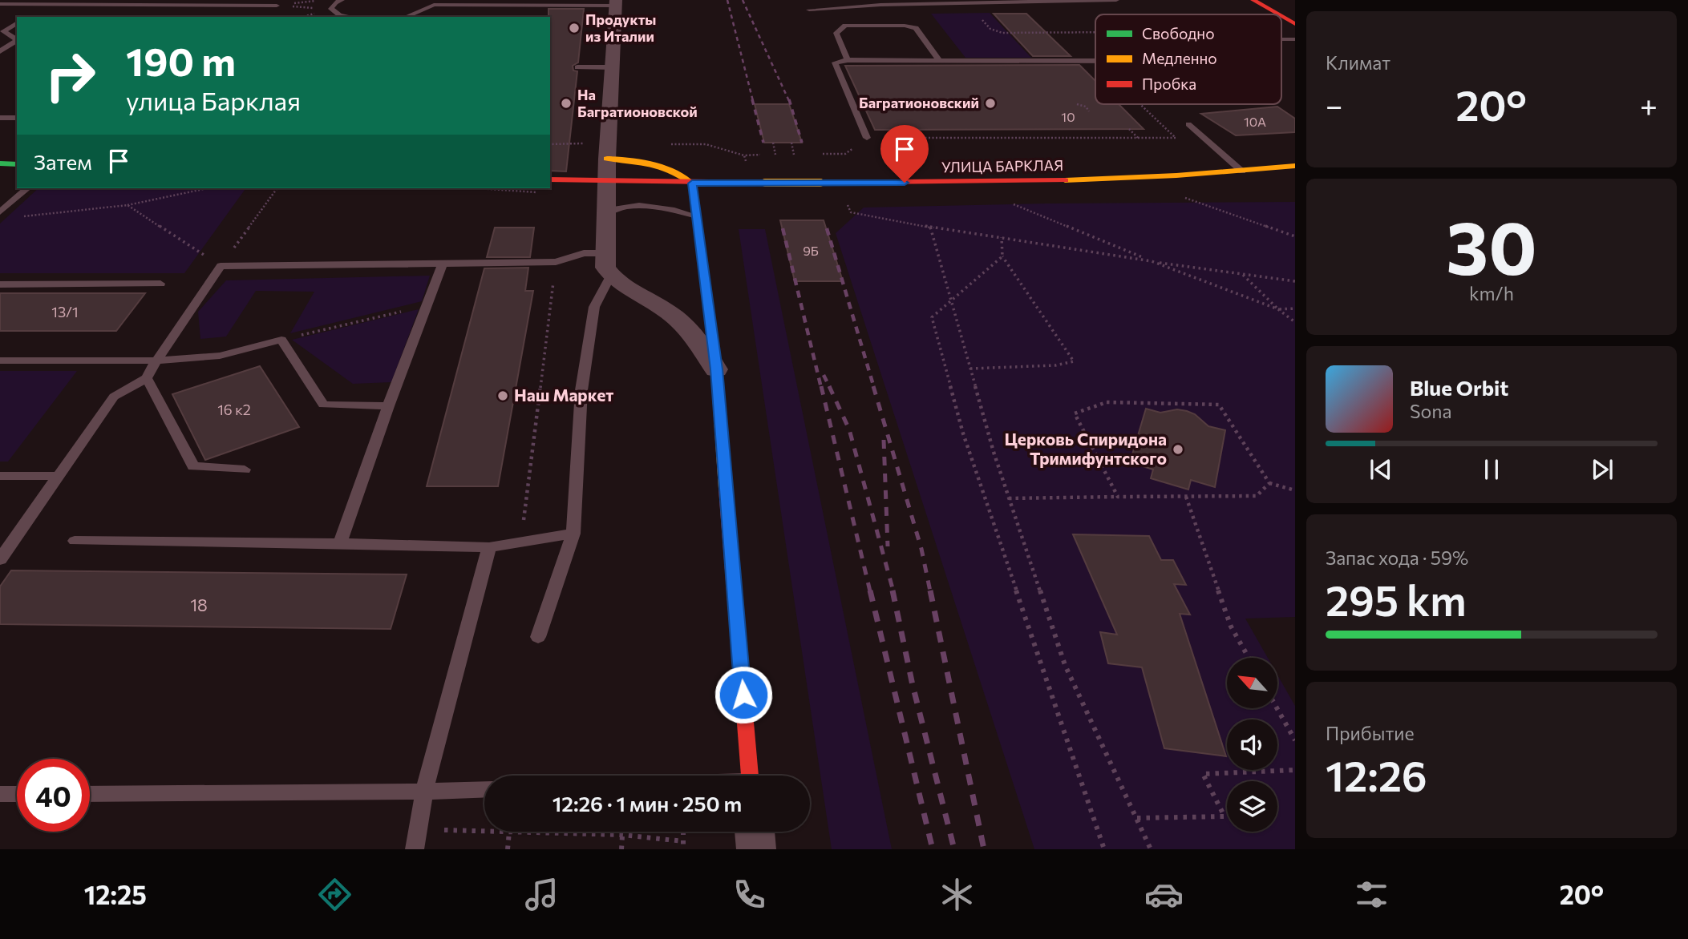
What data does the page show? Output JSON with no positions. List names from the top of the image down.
{
  "streets": {
    "street": ["УЛИЦА БАРКЛАЯ"]
  },
  "places": [
    "Продукты из Италии",
    "На Багратионовской",
    "Багратионовский",
    "Наш Маркет",
    "Церковь Спиридона Тримифунтского"
  ],
  "house_numbers": [
    "10",
    "10А",
    "9Б",
    "13/1",
    "16 к2",
    "18"
  ],
  "legend": ["Свободно", "Медленно", "Пробка"],
  "north": "top left",
  "page": {
    "tile": [
      "Климат",
      ["30", "km/h"],
      ["Запас хода · 59%", "295 km"],
      ["Прибытие", "12:26"]
    ],
    "turn": ["190 m", "улица Барклая"],
    "heat": ["−", "20°", "+"],
    "then": "Затем",
    "song": ["Blue Orbit", "Sona"],
    "limit": "40",
    "trip": "12:26 · 1 мин · 250 m",
    "tabs": ["12:25", "20°"]
  }
}
